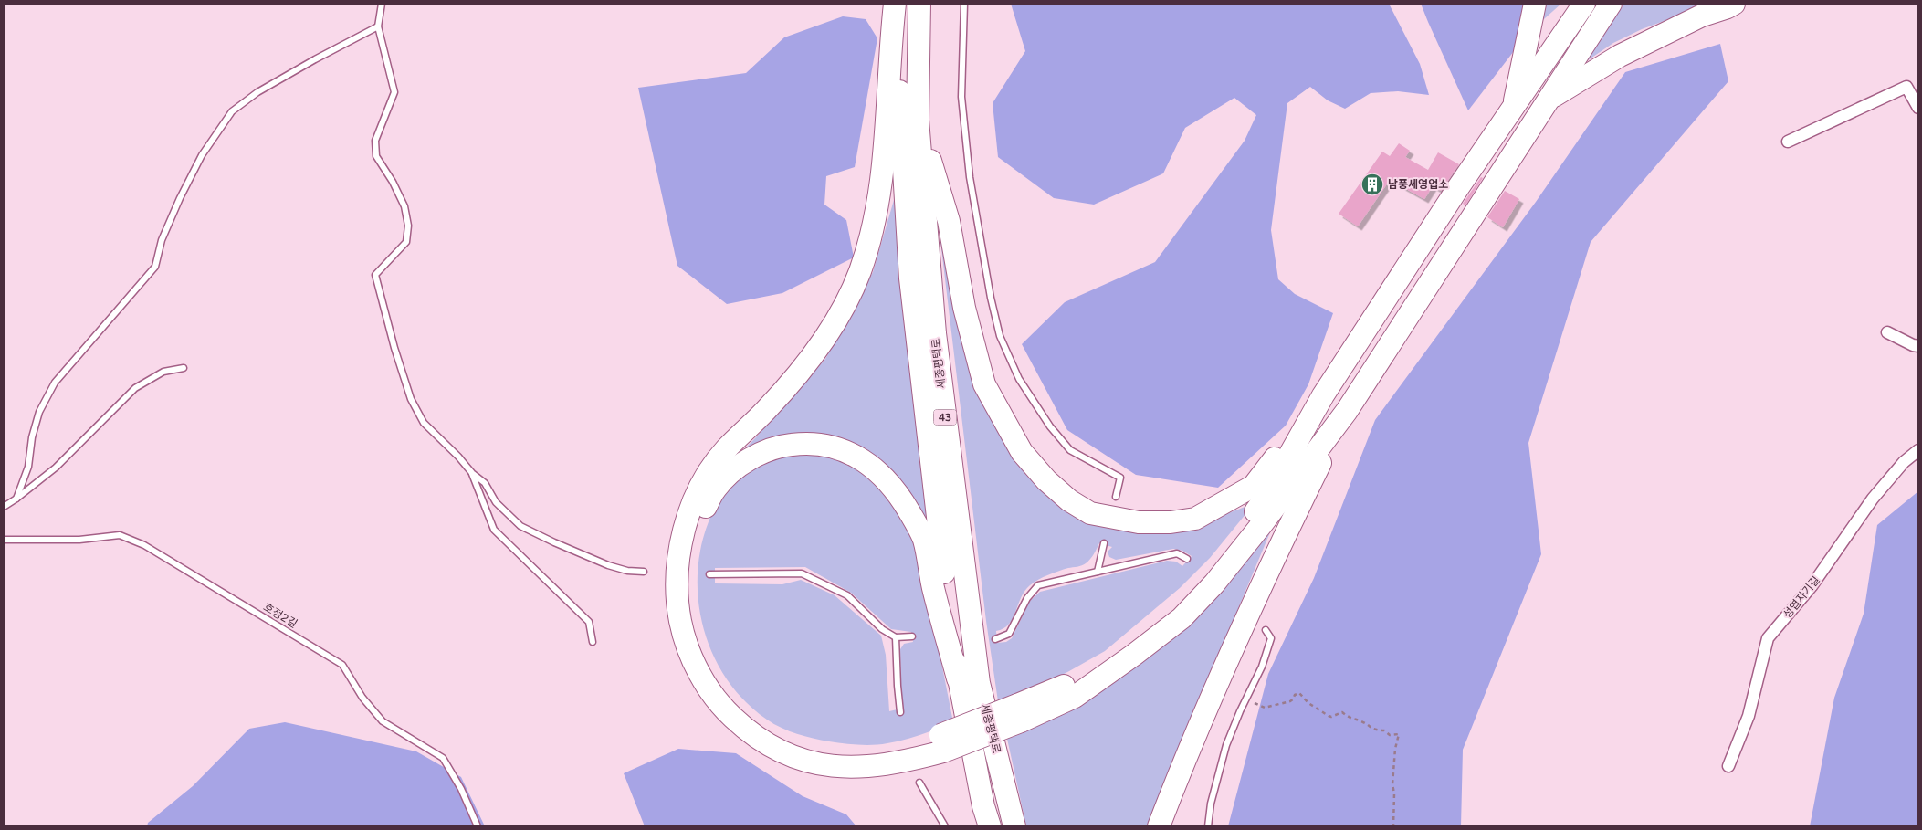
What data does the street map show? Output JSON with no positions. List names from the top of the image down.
{
  "streets": {
    "highway": ["세종평택로", "43"],
    "street": ["성엽자기길"],
    "lane": ["호정2길"]
  },
  "places": {
    "building": ["남풍세영업소"]
  }
}
